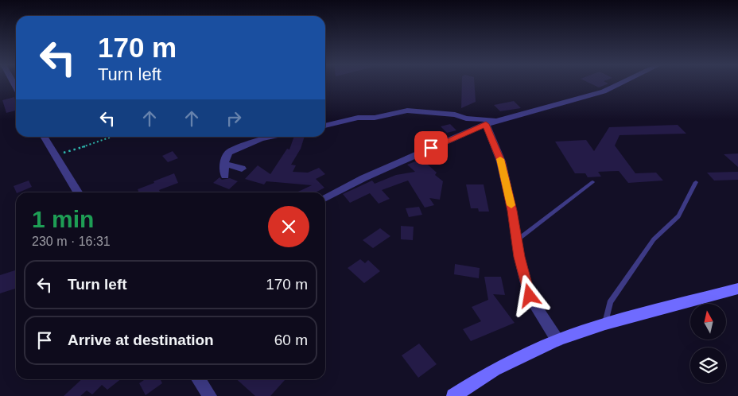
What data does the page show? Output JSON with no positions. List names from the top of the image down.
{
  "north": "top",
  "page": {
    "turn": ["170 m", "Turn left"],
    "heading": ["1 min", "230 m · 16:31"],
    "list": [
      {
        "name": "Turn left",
        "value": "170 m"
      },
      {
        "name": "Arrive at destination",
        "value": "60 m"
      }
    ]
  }
}
